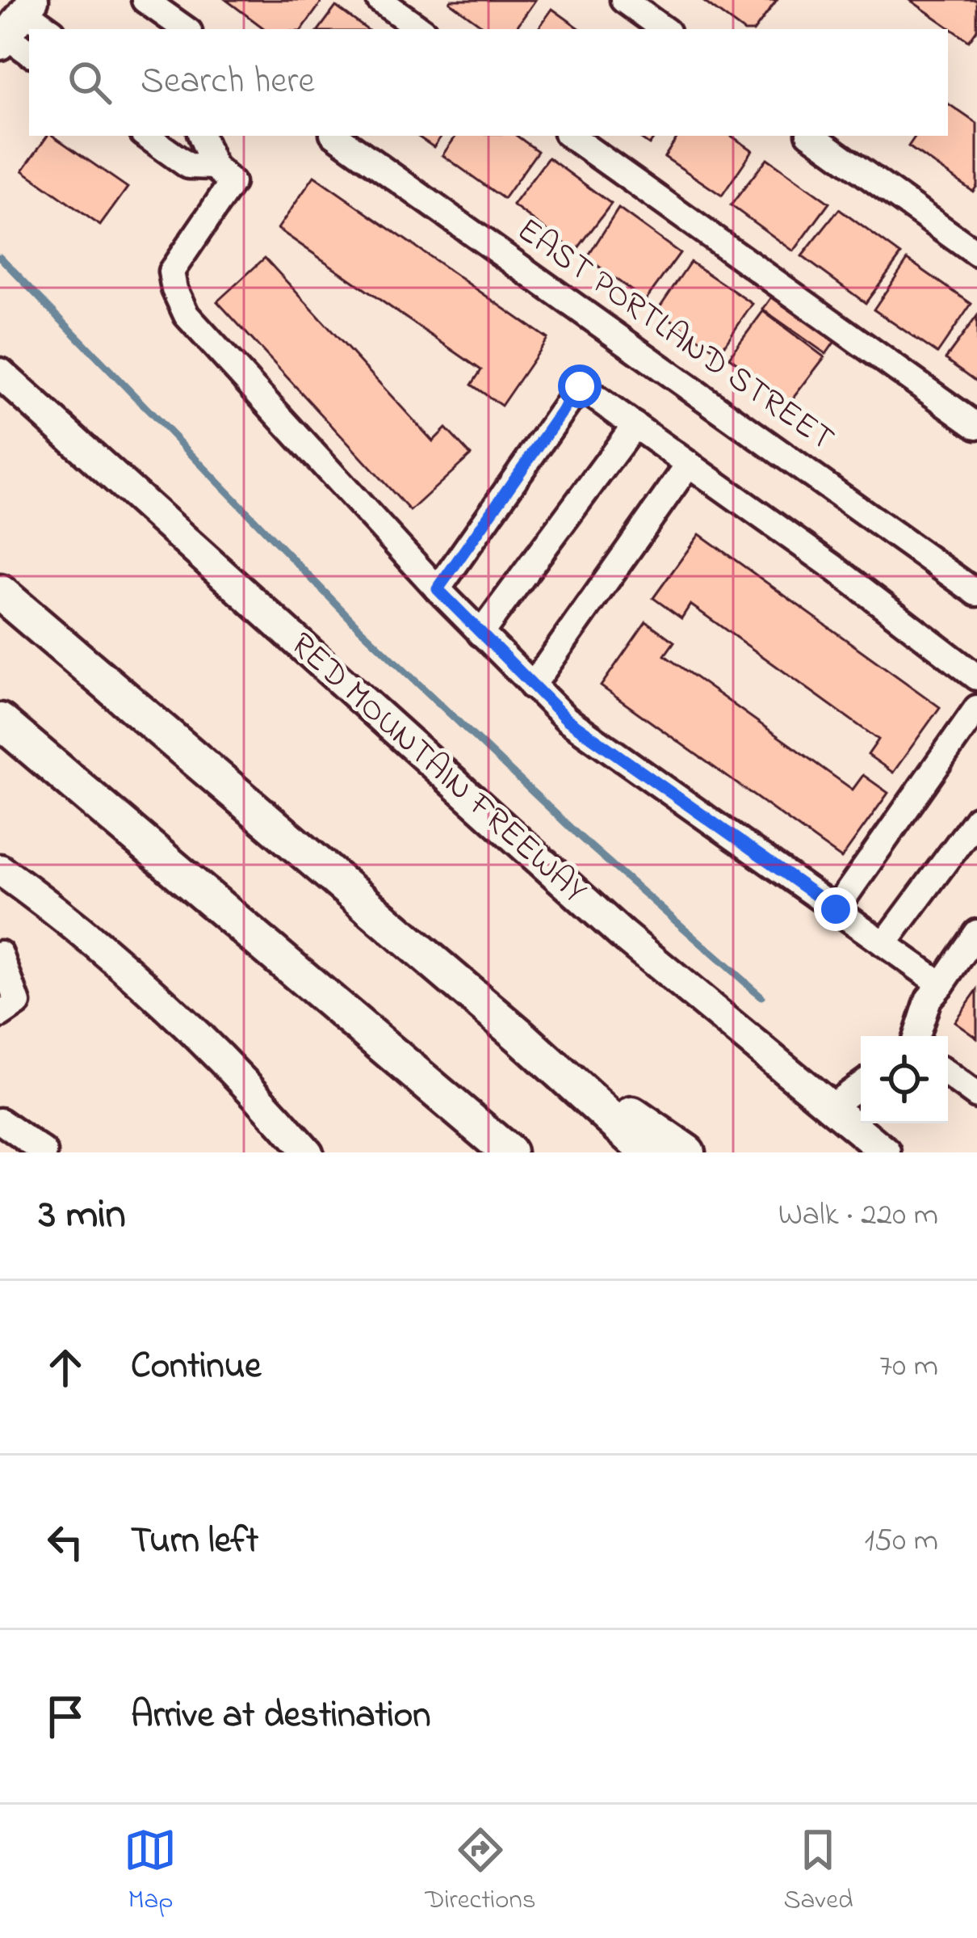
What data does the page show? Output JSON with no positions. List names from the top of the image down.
{
  "streets": {
    "main road": ["RED MOUNTAIN FREEWAY"],
    "street": ["EAST PORTLAND STREET"]
  },
  "page": {
    "search": "Search here",
    "heading": ["3 min", "Walk · 220 m"],
    "list": [
      ["Continue", "70 m"],
      ["Turn left", "150 m"],
      "Arrive at destination"
    ],
    "nav": ["Map", "Directions", "Saved"]
  }
}
